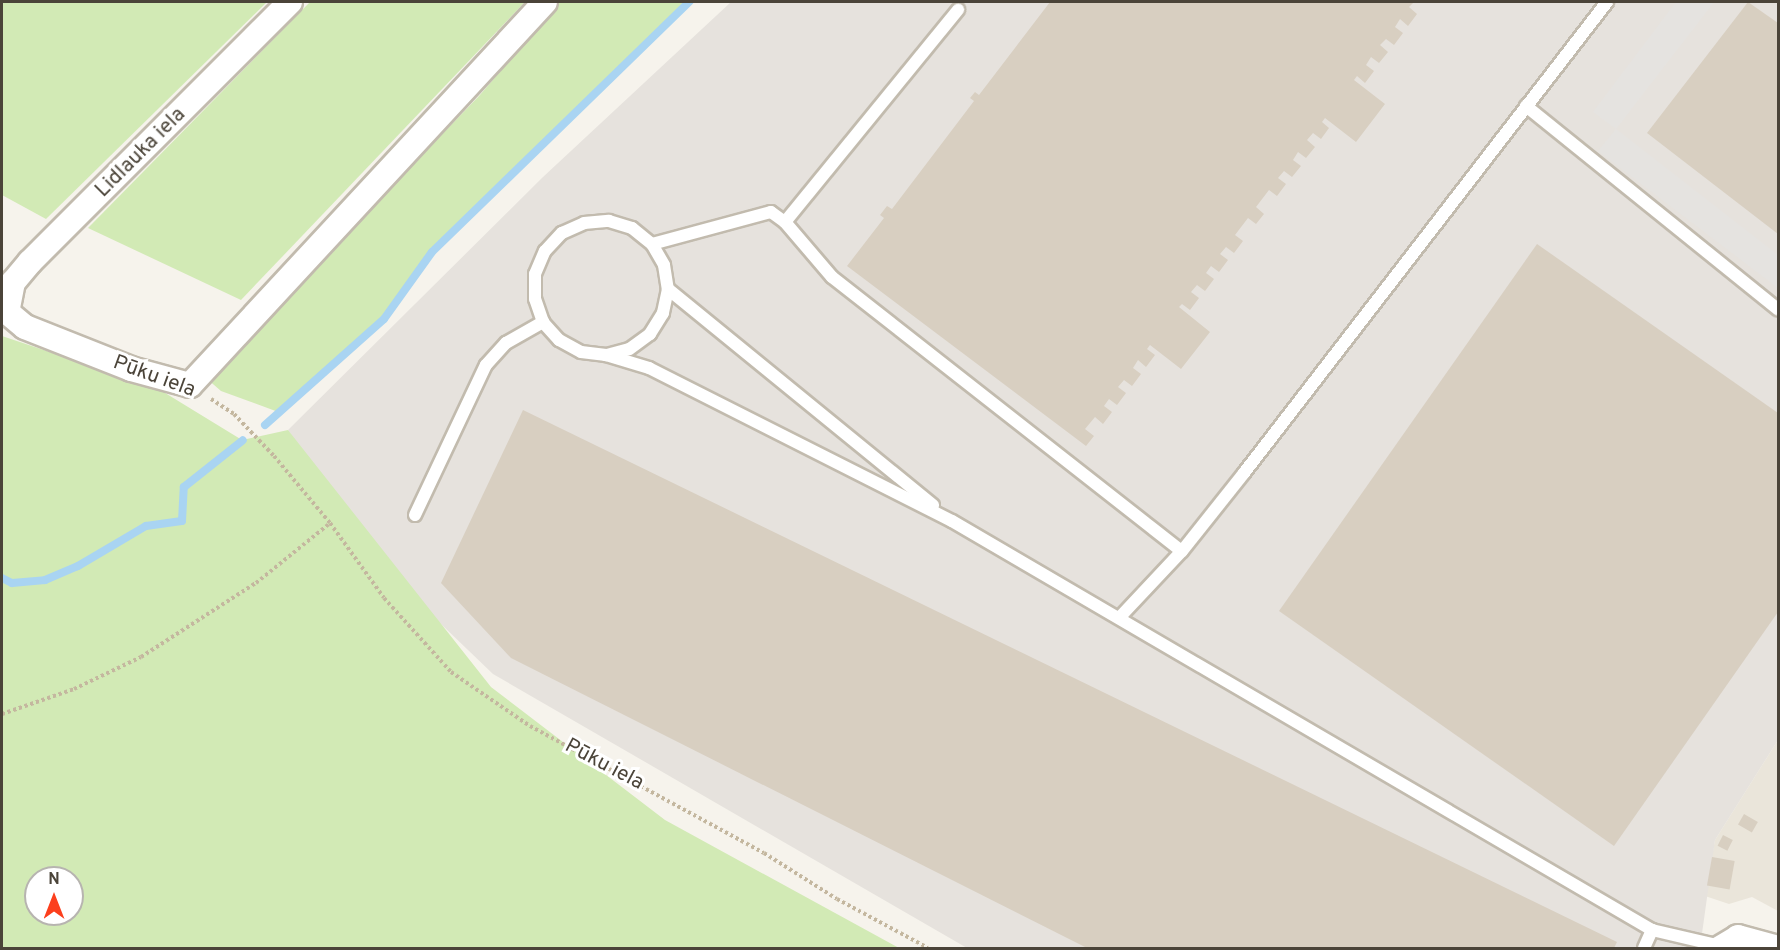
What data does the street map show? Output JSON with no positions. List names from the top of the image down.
{
  "streets": {
    "street": ["Lidlauka iela", "Pūku iela"]
  },
  "crossings": [
    ["Lidlauka iela", "Pūku iela"]
  ],
  "north": "top"
}
